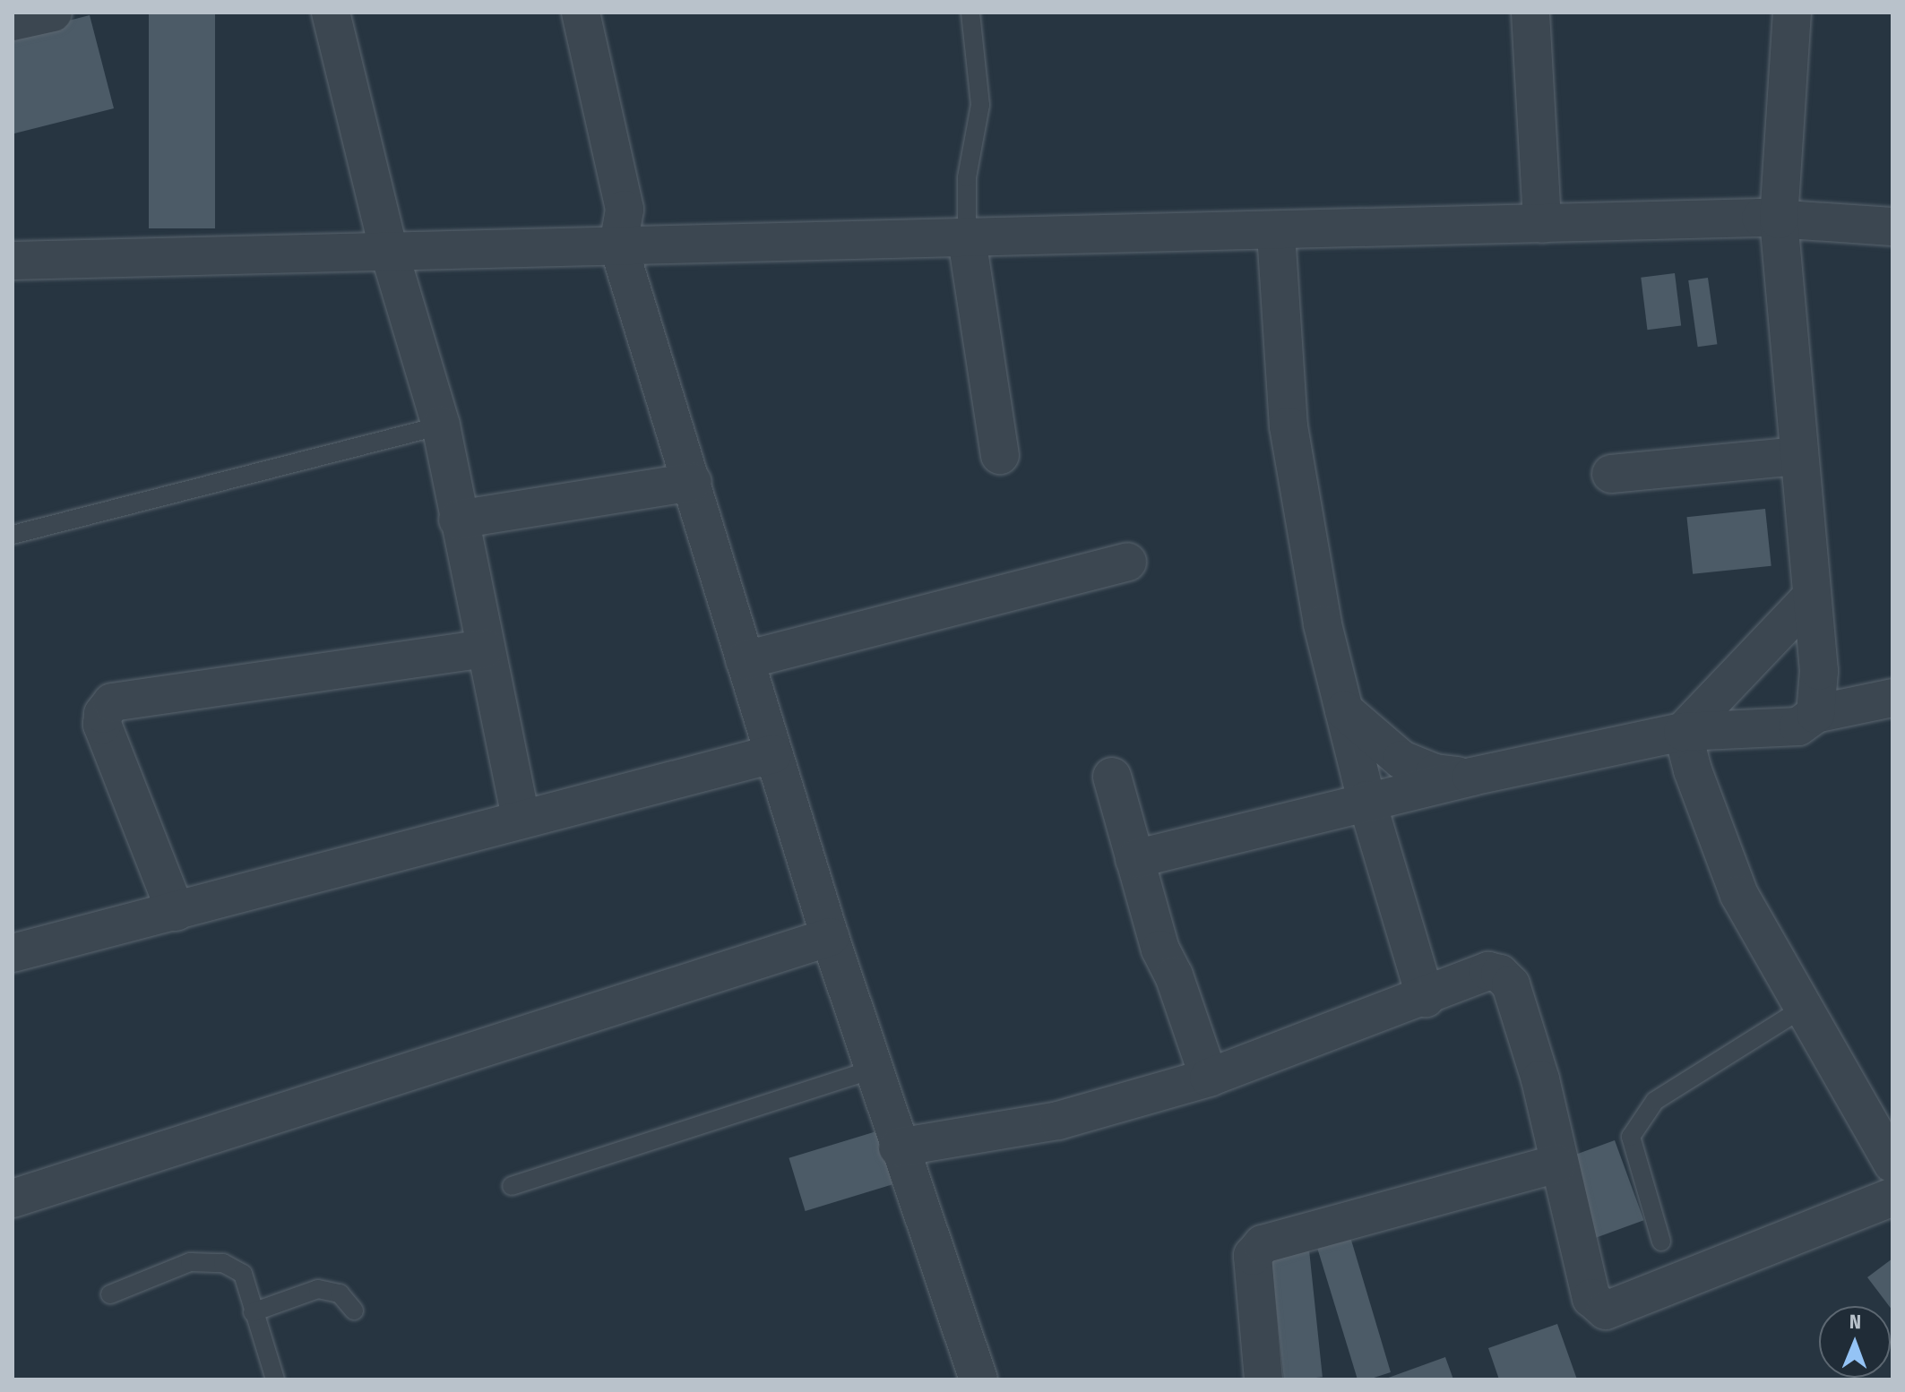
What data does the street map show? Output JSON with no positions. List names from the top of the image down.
{
  "north": "top"
}
